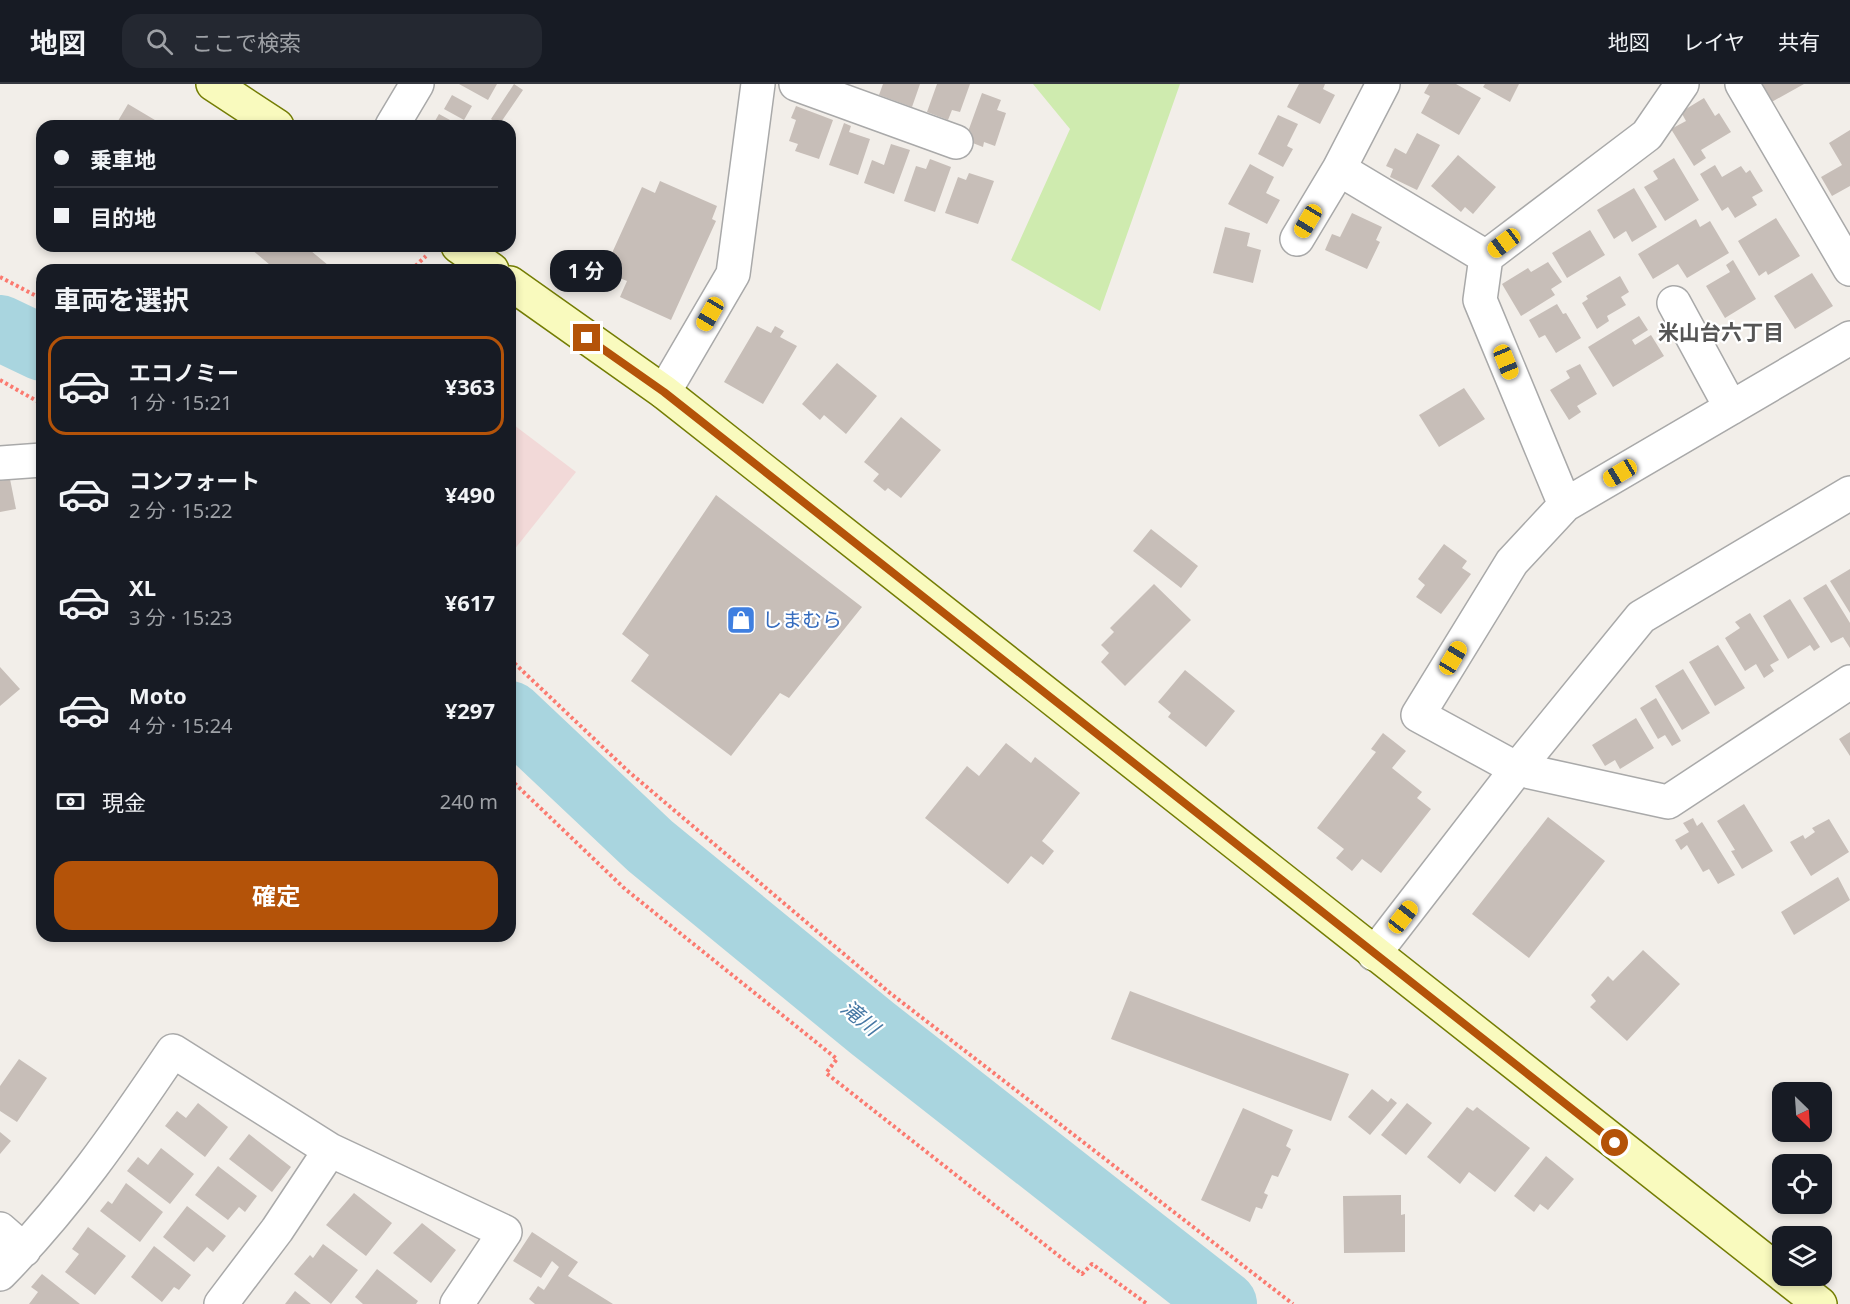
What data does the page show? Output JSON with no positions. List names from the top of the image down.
{
  "districts": ["米山台六丁目"],
  "water": ["滝川"],
  "places": {
    "shop": ["しまむら"]
  },
  "north": "bottom right",
  "page": {
    "header": "地図",
    "search": "ここで検索",
    "nav": ["地図", "レイヤ", "共有"],
    "banner": ["乗車地", "目的地"],
    "bubble": "1 分",
    "heading": "車両を選択",
    "list": [
      {
        "name": "エコノミー",
        "note": "1 分 · 15:21",
        "value": "¥363"
      },
      {
        "name": "コンフォート",
        "note": "2 分 · 15:22",
        "value": "¥490"
      },
      {
        "name": "XL",
        "note": "3 分 · 15:23",
        "value": "¥617"
      },
      {
        "name": "Moto",
        "note": "4 分 · 15:24",
        "value": "¥297"
      }
    ],
    "pay": ["現金", "240 m"],
    "buttons": "確定"
  }
}
